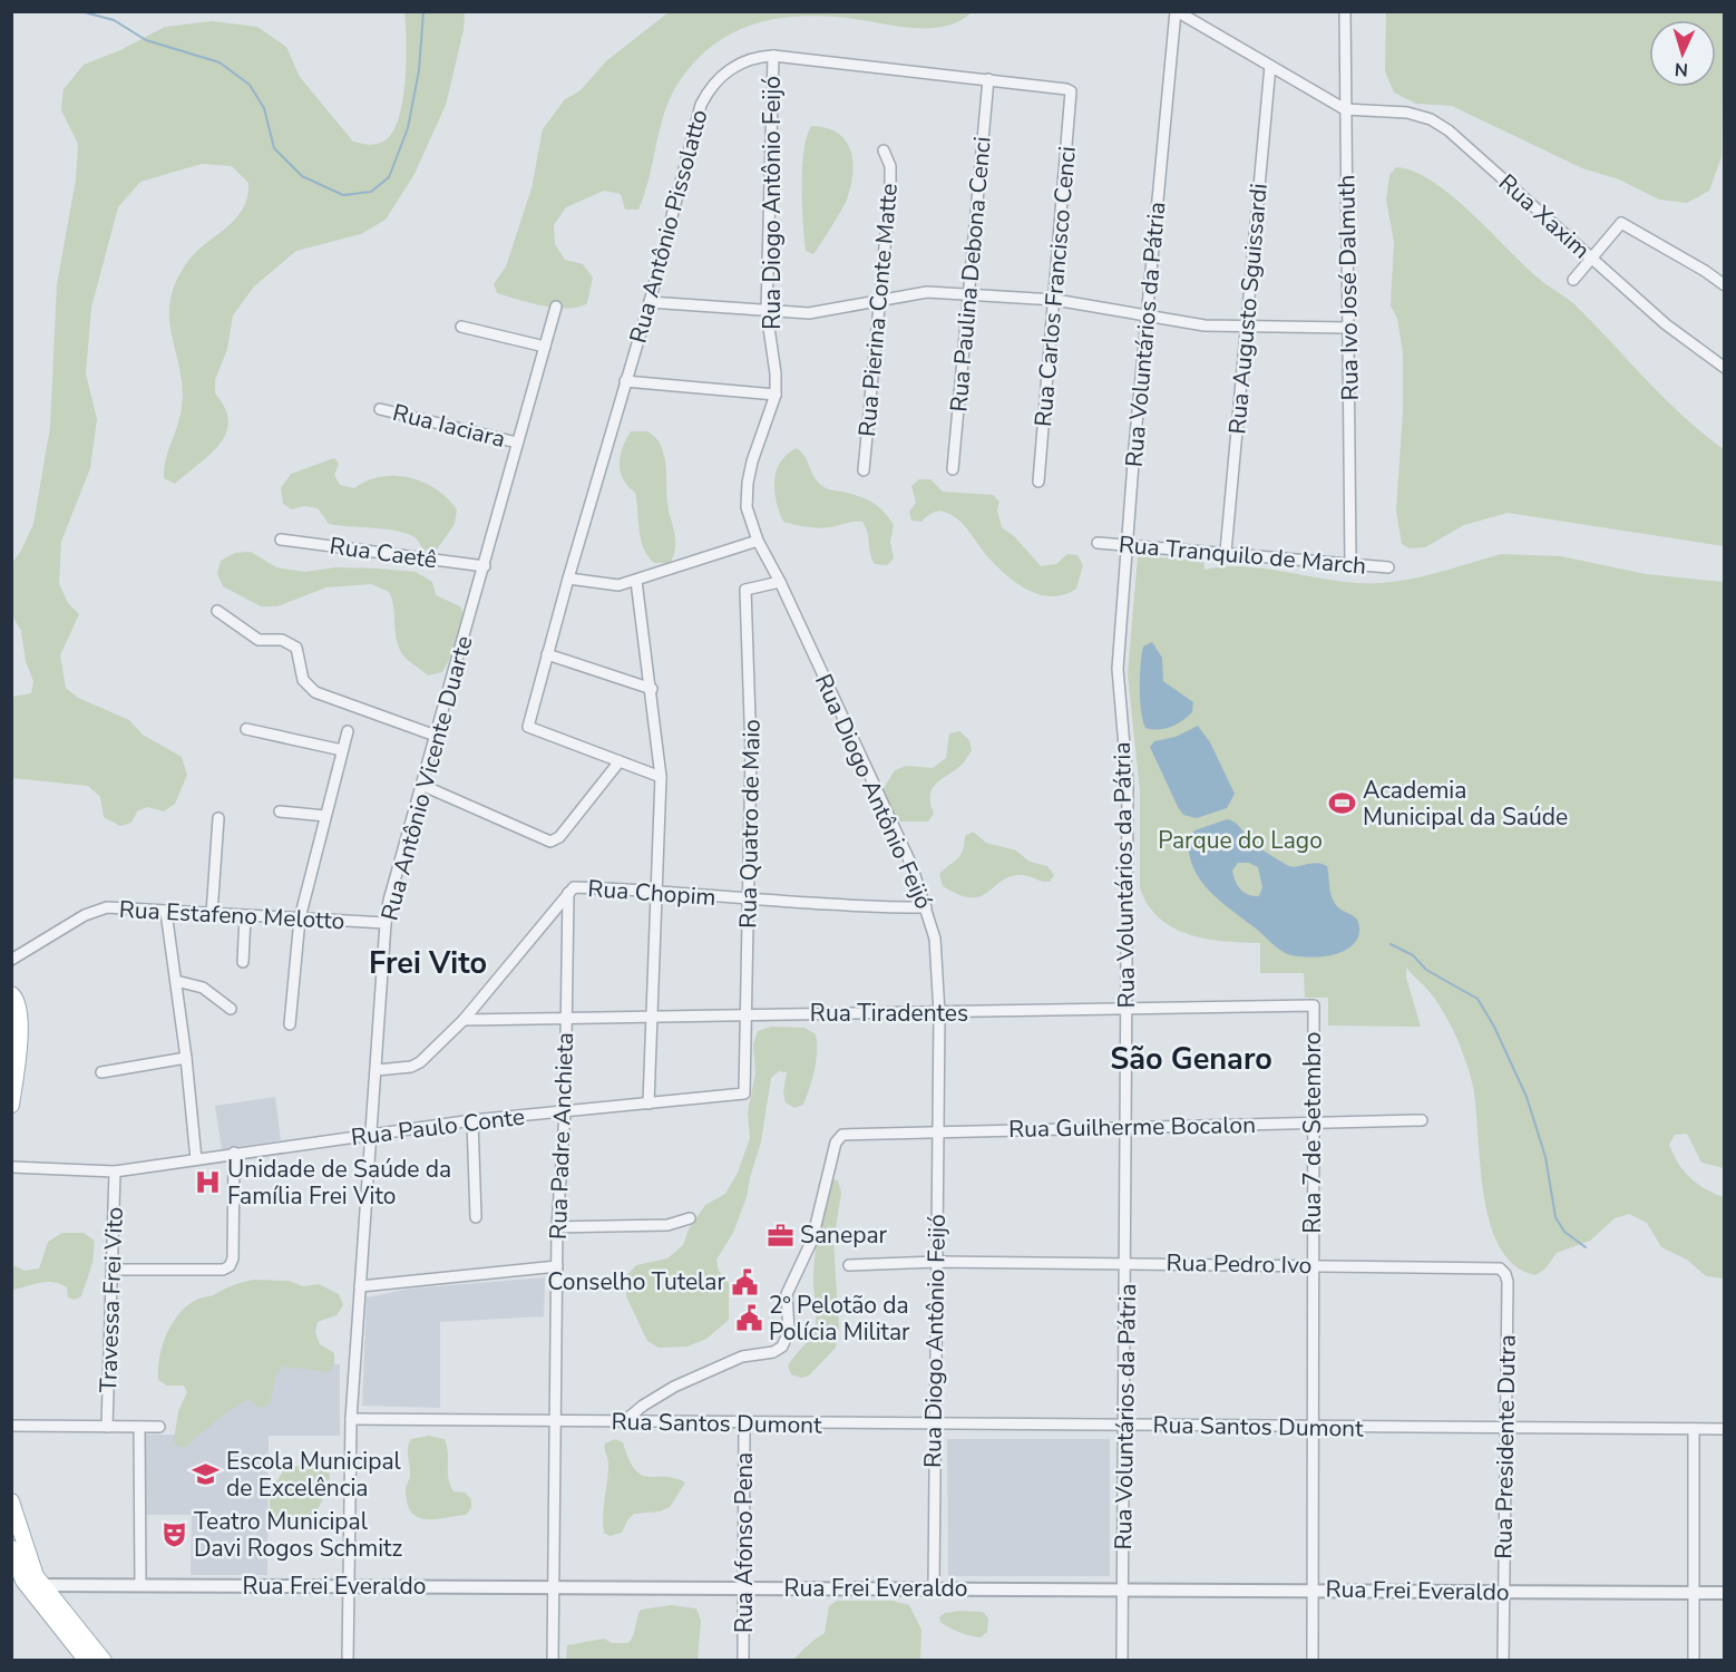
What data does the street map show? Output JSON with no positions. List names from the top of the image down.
{
  "streets": {
    "street": [
      "Rua Diogo Antônio Feijó",
      "Rua Xaxim",
      "Rua Antônio Pissolatto",
      "Rua Paulina Debona Cenci",
      "Rua Carlos Francisco Cenci",
      "Rua Ivo José Dalmuth",
      "Rua Augusto Sguissardi",
      "Rua Pierina Conte Matte",
      "Rua Voluntários da Pátria",
      "Rua Iaciara",
      "Rua Caetê",
      "Rua Tranquilo de March",
      "Rua Antônio Vicente Duarte",
      "Rua Quatro de Maio",
      "Rua Chopim",
      "Rua Estafeno Melotto",
      "Rua Tiradentes",
      "Rua Paulo Conte",
      "Rua Guilherme Bocalon",
      "Rua 7 de Setembro",
      "Rua Padre Anchieta",
      "Rua Pedro Ivo",
      "Travessa Frei Vito",
      "Rua Santos Dumont",
      "Rua Presidente Dutra",
      "Rua Afonso Pena",
      "Rua Frei Everaldo"
    ]
  },
  "crossings": [
    ["Rua Diogo Antônio Feijó", "Rua Antônio Pissolatto"],
    ["Rua Diogo Antônio Feijó", "Rua Quatro de Maio"],
    ["Rua Diogo Antônio Feijó", "Rua Chopim"],
    ["Rua Diogo Antônio Feijó", "Rua Tiradentes"],
    ["Rua Diogo Antônio Feijó", "Rua Guilherme Bocalon"],
    ["Rua Diogo Antônio Feijó", "Rua Pedro Ivo"],
    ["Rua Diogo Antônio Feijó", "Rua Santos Dumont"],
    ["Rua Diogo Antônio Feijó", "Rua Frei Everaldo"],
    ["Rua Xaxim", "Rua Ivo José Dalmuth"],
    ["Rua Antônio Pissolatto", "Rua Paulina Debona Cenci"],
    ["Rua Antônio Pissolatto", "Rua Carlos Francisco Cenci"],
    ["Rua Ivo José Dalmuth", "Rua Tranquilo de March"],
    ["Rua Augusto Sguissardi", "Rua Tranquilo de March"],
    ["Rua Voluntários da Pátria", "Rua Tranquilo de March"],
    ["Rua Voluntários da Pátria", "Rua Tiradentes"],
    ["Rua Voluntários da Pátria", "Rua Guilherme Bocalon"],
    ["Rua Voluntários da Pátria", "Rua Pedro Ivo"],
    ["Rua Voluntários da Pátria", "Rua Santos Dumont"],
    ["Rua Voluntários da Pátria", "Rua Frei Everaldo"],
    ["Rua Iaciara", "Rua Antônio Vicente Duarte"],
    ["Rua Caetê", "Rua Antônio Vicente Duarte"],
    ["Rua Antônio Vicente Duarte", "Rua Chopim"],
    ["Rua Antônio Vicente Duarte", "Rua Estafeno Melotto"],
    ["Rua Antônio Vicente Duarte", "Rua Paulo Conte"],
    ["Rua Antônio Vicente Duarte", "Rua Santos Dumont"],
    ["Rua Antônio Vicente Duarte", "Rua Frei Everaldo"],
    ["Rua Quatro de Maio", "Rua Chopim"],
    ["Rua Quatro de Maio", "Rua Tiradentes"],
    ["Rua Quatro de Maio", "Rua Paulo Conte"],
    ["Rua Chopim", "Rua Tiradentes"],
    ["Rua Chopim", "Rua Padre Anchieta"],
    ["Rua Tiradentes", "Rua 7 de Setembro"],
    ["Rua Tiradentes", "Rua Padre Anchieta"],
    ["Rua Paulo Conte", "Rua Padre Anchieta"],
    ["Rua Paulo Conte", "Travessa Frei Vito"],
    ["Rua Guilherme Bocalon", "Rua 7 de Setembro"],
    ["Rua Guilherme Bocalon", "Rua Santos Dumont"],
    ["Rua 7 de Setembro", "Rua Pedro Ivo"],
    ["Rua 7 de Setembro", "Rua Santos Dumont"],
    ["Rua 7 de Setembro", "Rua Frei Everaldo"],
    ["Rua Padre Anchieta", "Rua Santos Dumont"],
    ["Rua Padre Anchieta", "Rua Frei Everaldo"],
    ["Rua Pedro Ivo", "Rua Presidente Dutra"],
    ["Rua Santos Dumont", "Rua Presidente Dutra"],
    ["Rua Santos Dumont", "Rua Afonso Pena"],
    ["Rua Presidente Dutra", "Rua Frei Everaldo"],
    ["Rua Afonso Pena", "Rua Frei Everaldo"]
  ],
  "districts": ["Frei Vito", "São Genaro"],
  "parks": ["Parque do Lago"],
  "places": {
    "sports": ["Academia Municipal da Saúde"],
    "hospital": ["Unidade de Saúde da Família Frei Vito"],
    "office": ["Sanepar"],
    "public building": ["Conselho Tutelar", "2º Pelotão da Polícia Militar"],
    "school or university": ["Escola Municipal de Excelência"],
    "theatre": ["Teatro Municipal Davi Rogos Schmitz"]
  },
  "north": "bottom"
}
